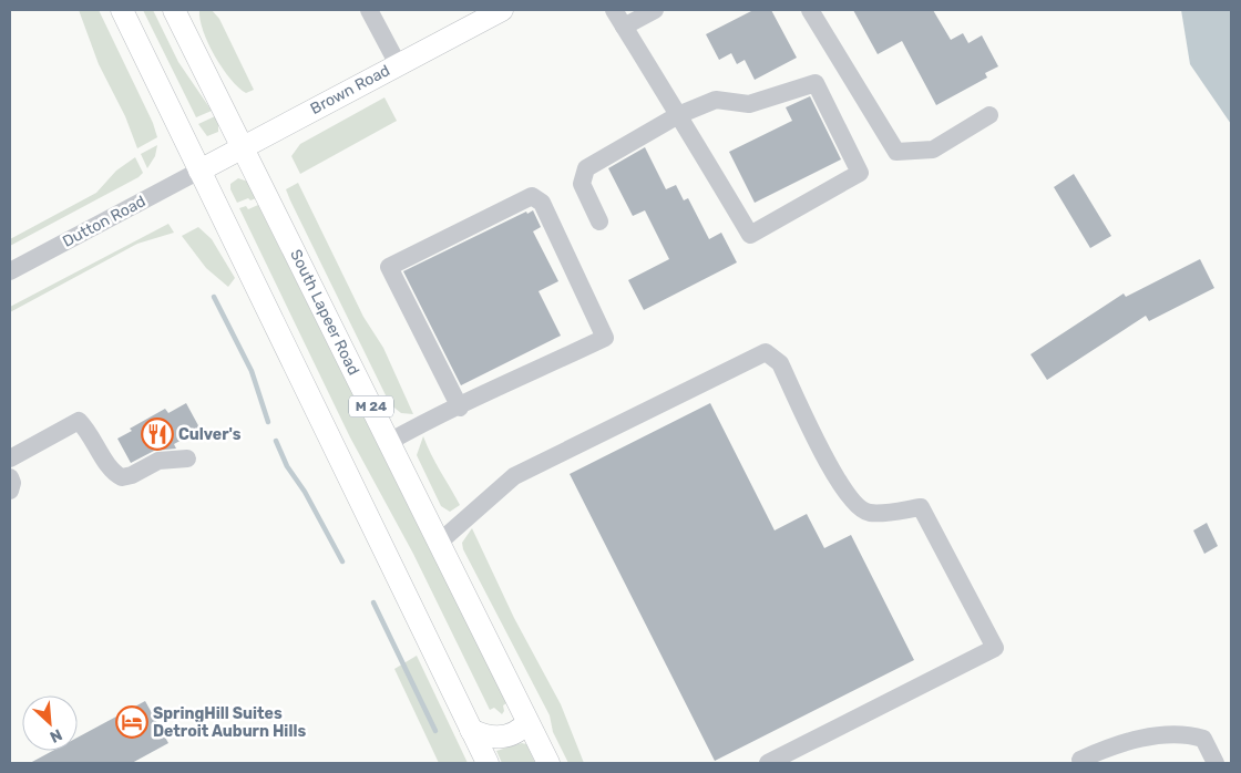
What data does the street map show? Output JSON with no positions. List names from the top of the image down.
{
  "streets": {
    "main road": ["Brown Road", "South Lapeer Road", "M 24"],
    "street": ["Dutton Road"]
  },
  "crossings": [
    ["Brown Road", "Dutton Road"],
    ["Brown Road", "South Lapeer Road"]
  ],
  "places": {
    "restaurant": ["Culver's"],
    "hotel": ["SpringHill Suites Detroit Auburn Hills"]
  },
  "north": "bottom right"
}
